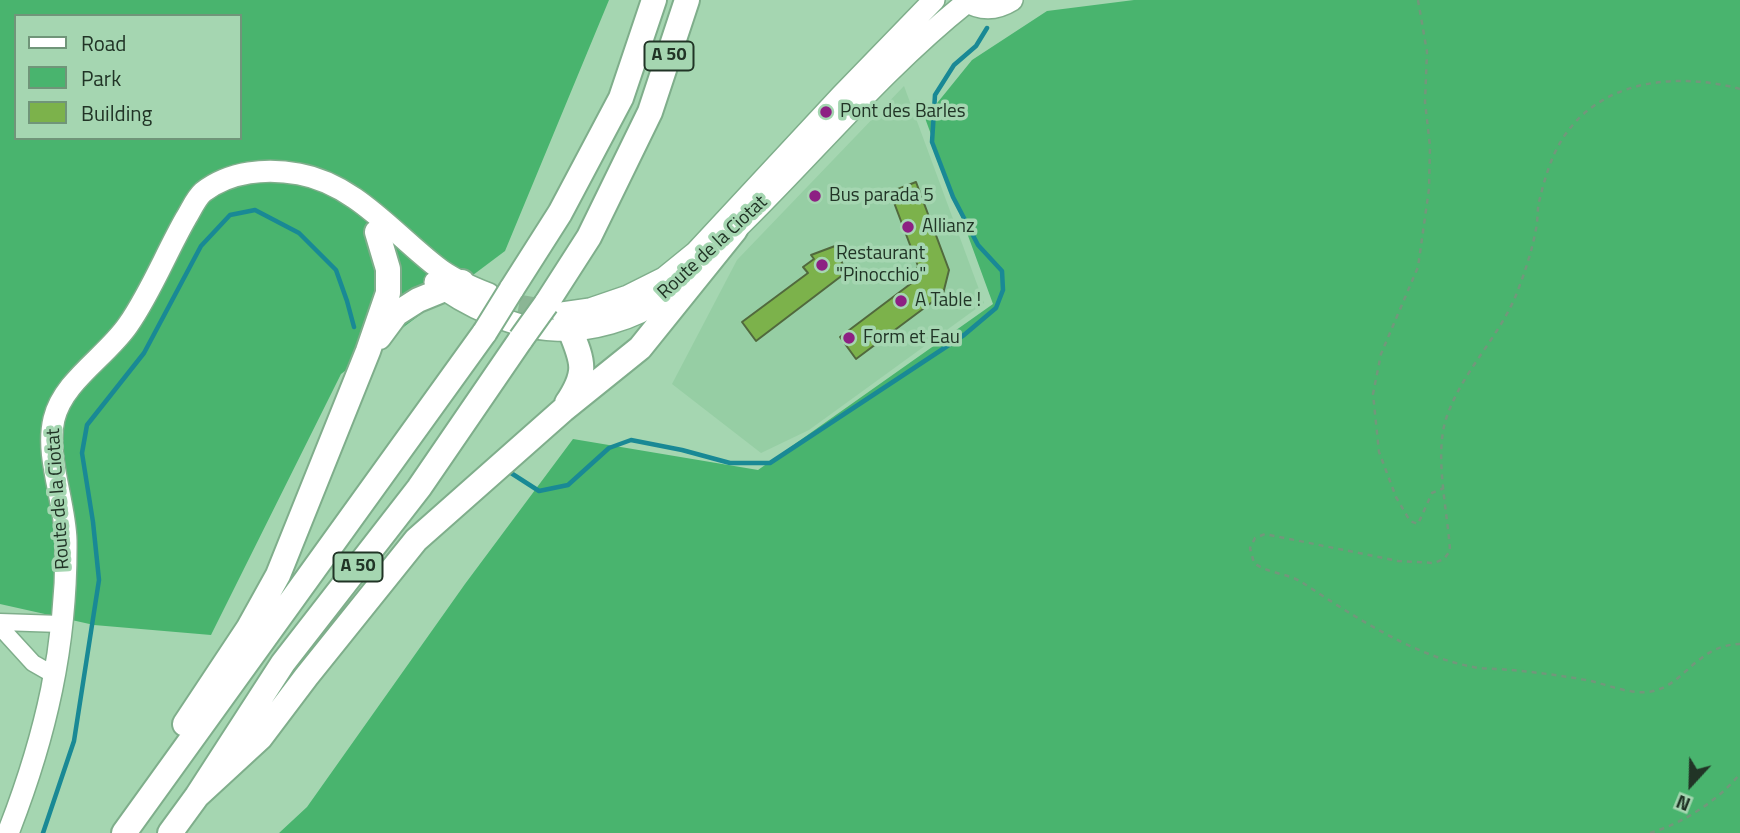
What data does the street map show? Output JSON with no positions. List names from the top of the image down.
{
  "streets": {
    "highway": ["A 50"],
    "main road": ["Route de la Ciotat"]
  },
  "crossings": [
    ["A 50", "Route de la Ciotat"]
  ],
  "places": [
    "Pont des Barles",
    "Bus parada 5",
    "Allianz",
    "Restaurant \"Pinocchio\"",
    "A Table !",
    "Form et Eau"
  ],
  "legend": ["Road", "Park", "Building"],
  "north": "bottom"
}
